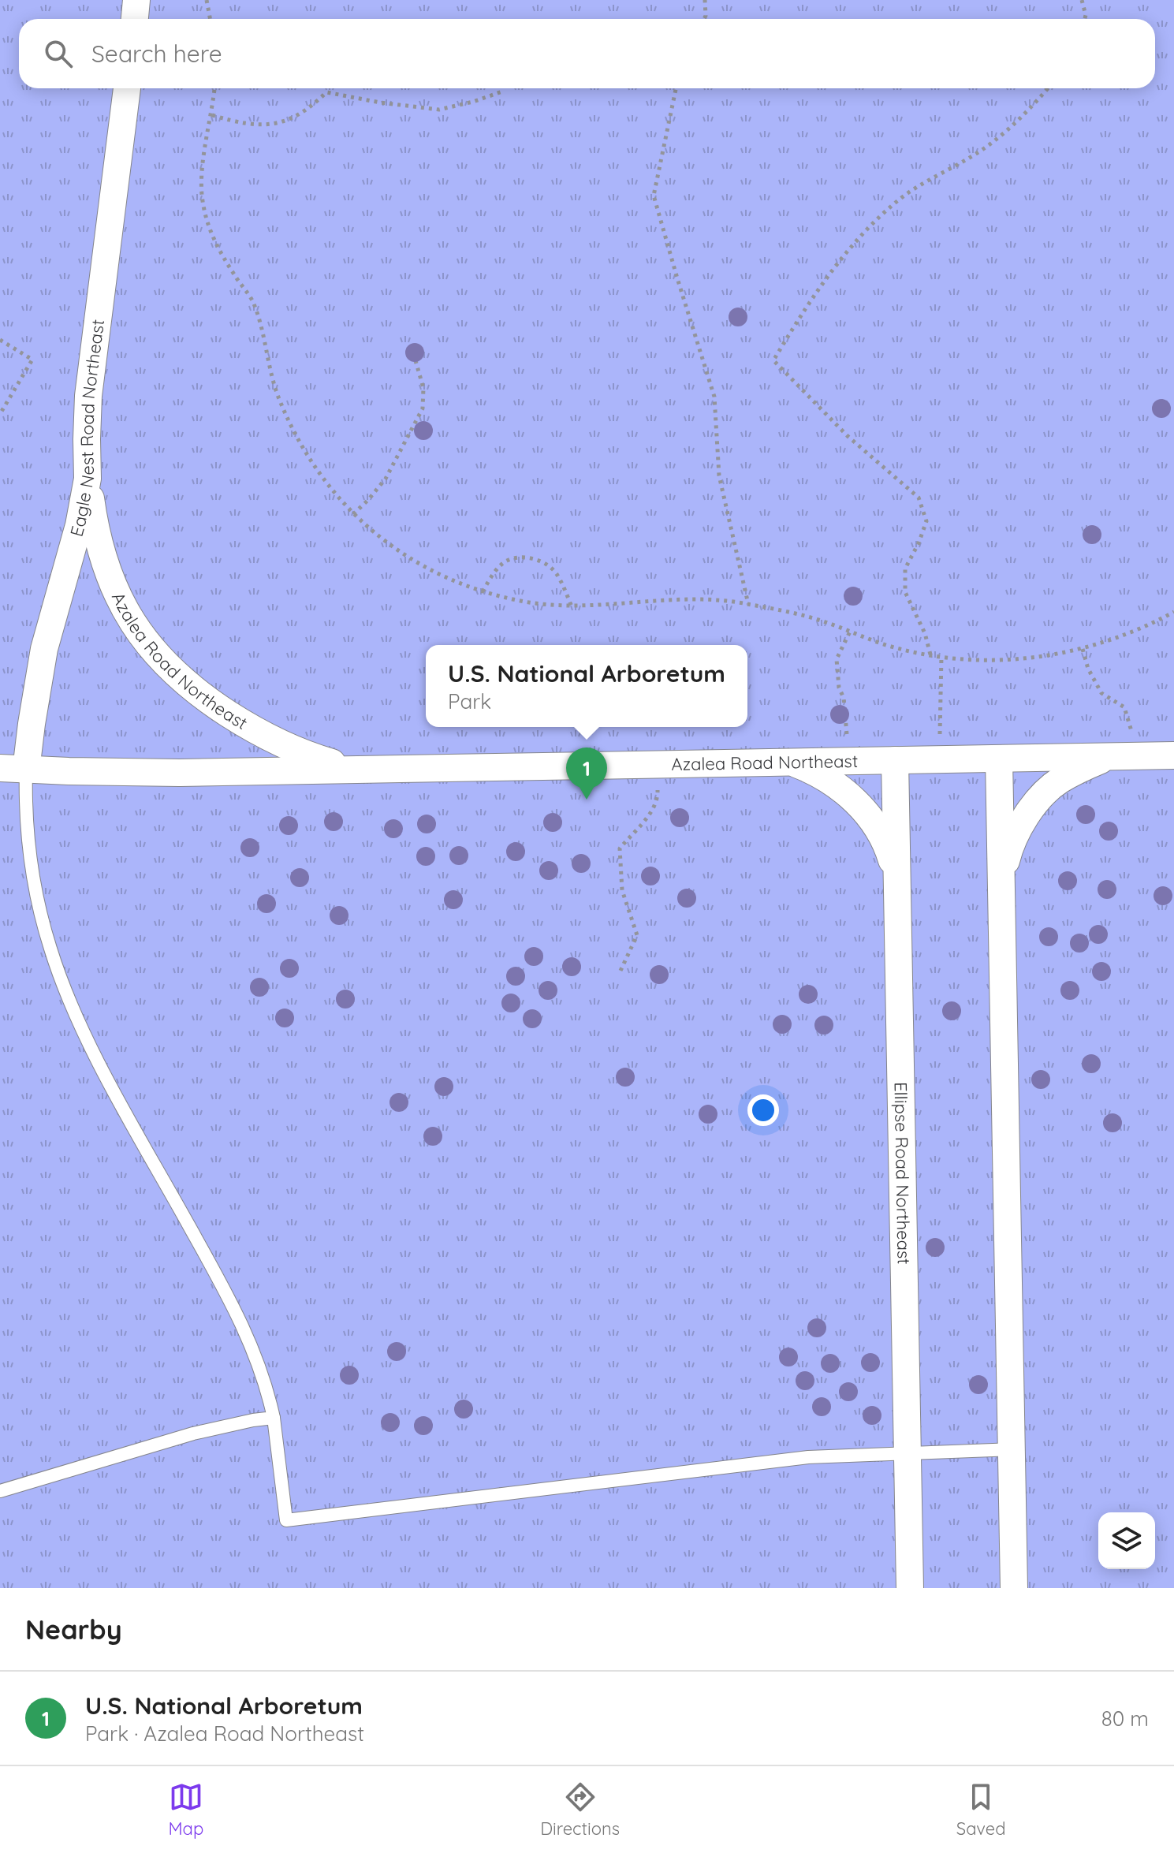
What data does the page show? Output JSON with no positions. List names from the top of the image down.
{
  "streets": {
    "street": ["Eagle Nest Road Northeast", "Azalea Road Northeast", "Ellipse Road Northeast"]
  },
  "crossings": [
    ["Eagle Nest Road Northeast", "Azalea Road Northeast"],
    ["Azalea Road Northeast", "Ellipse Road Northeast"]
  ],
  "page": {
    "search": "Search here",
    "popup": ["U.S. National Arboretum", "Park"],
    "pins": "1",
    "heading": "Nearby",
    "list": [
      {
        "mark": "1",
        "name": "U.S. National Arboretum",
        "note": "Park · Azalea Road Northeast",
        "value": "80 m"
      }
    ],
    "nav": ["Map", "Directions", "Saved"]
  }
}
